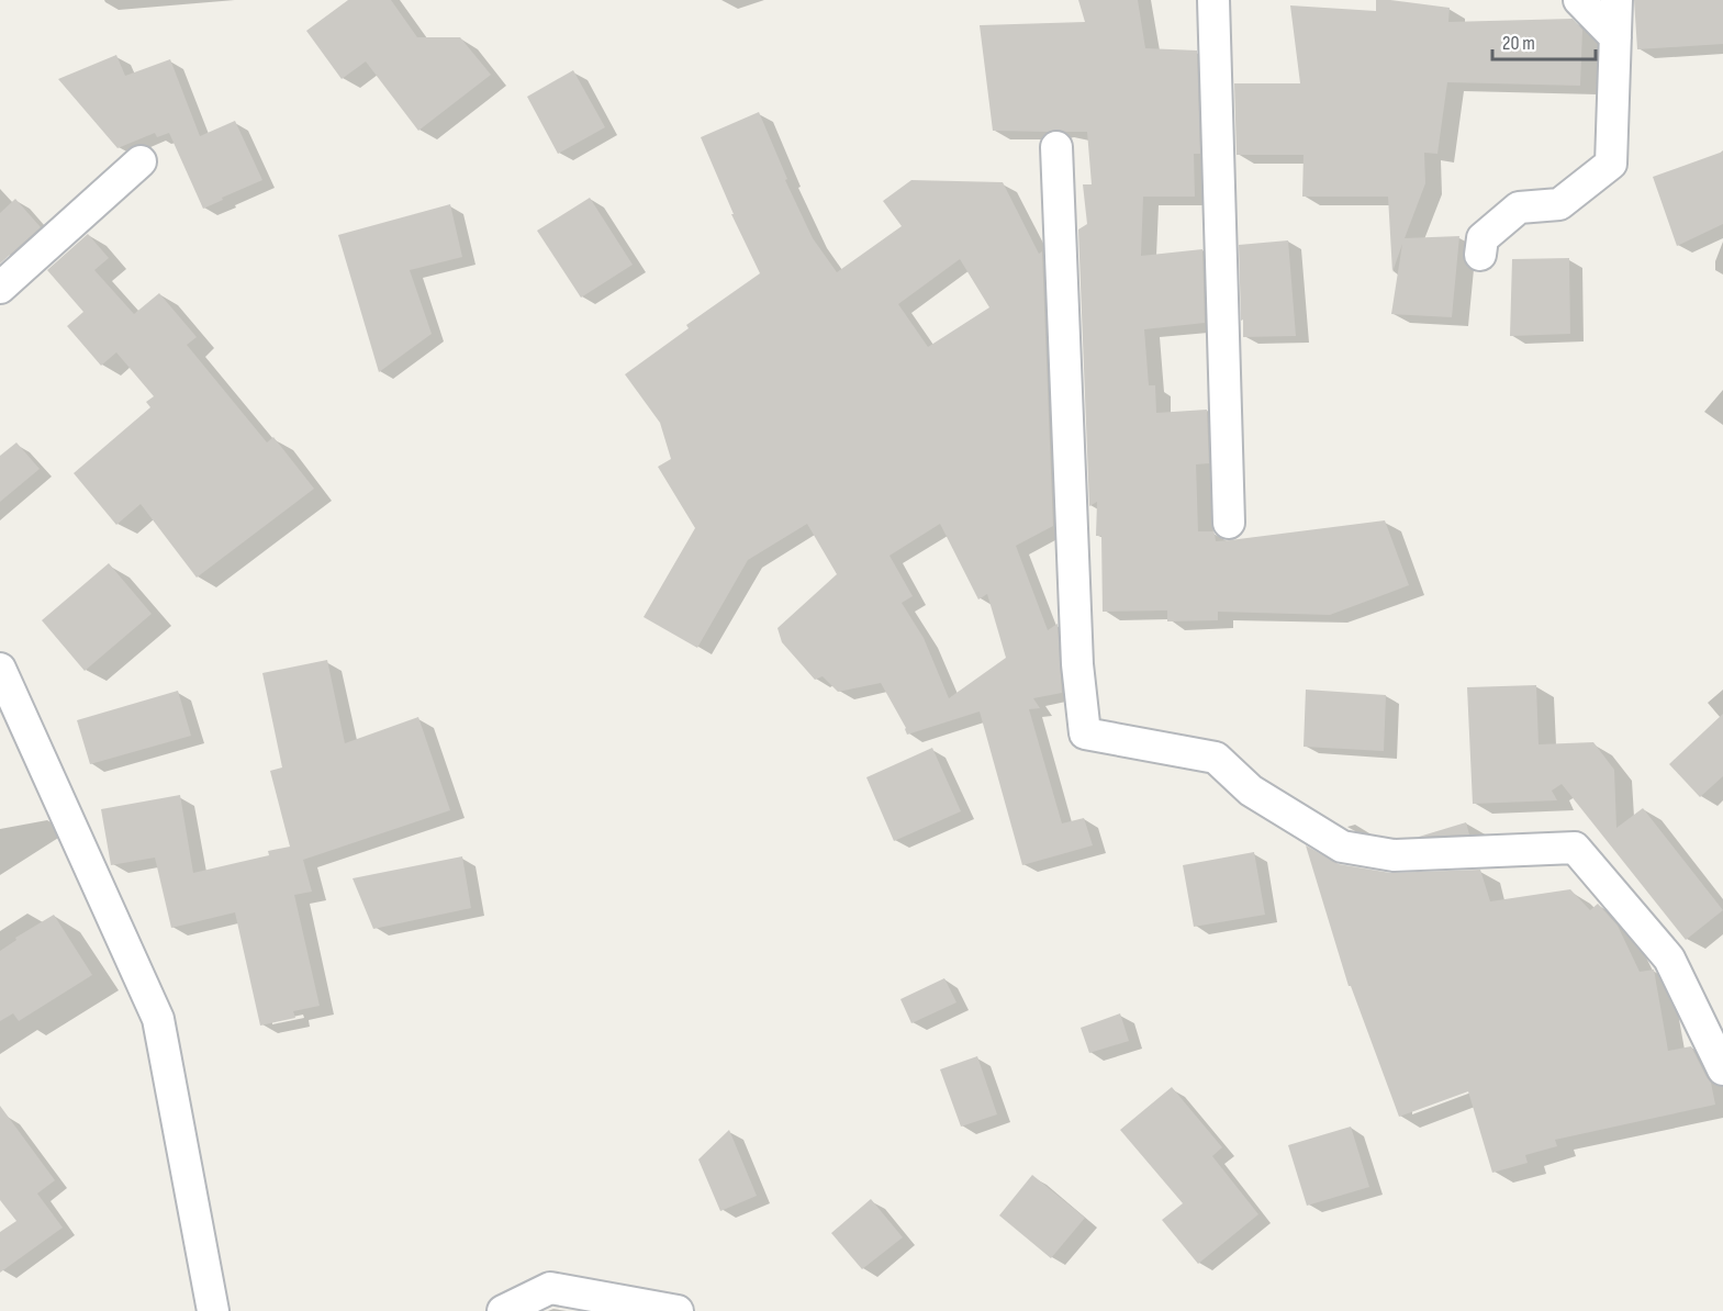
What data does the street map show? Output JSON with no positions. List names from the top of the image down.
{
  "scale_bar": "20 m"
}
